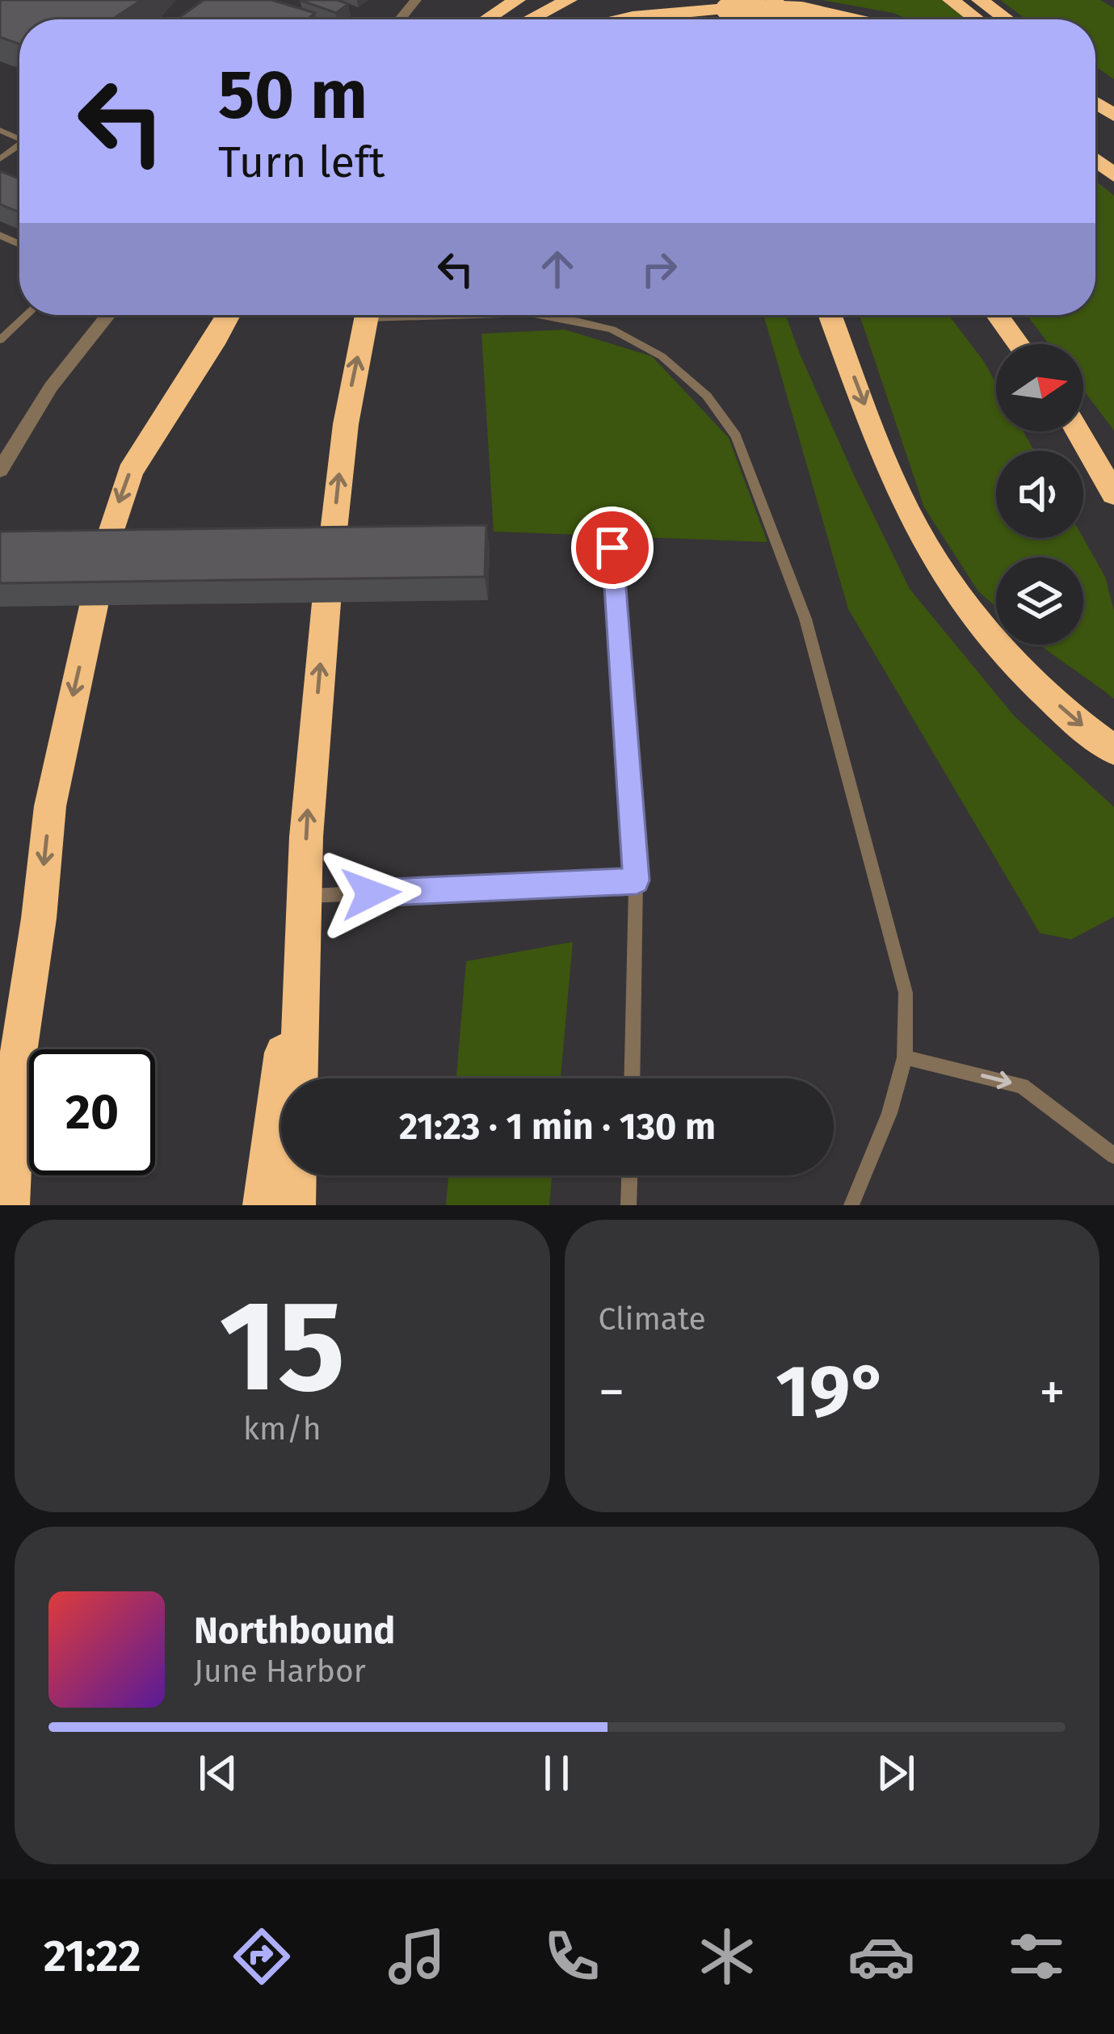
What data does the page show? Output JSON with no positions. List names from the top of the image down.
{
  "north": "right",
  "page": {
    "turn": ["50 m", "Turn left"],
    "limit": "20",
    "trip": "21:23 · 1 min · 130 m",
    "tile": [
      ["15", "km/h"],
      "Climate"
    ],
    "heat": ["−", "19°", "+"],
    "song": ["Northbound", "June Harbor"],
    "tabs": "21:22"
  }
}
